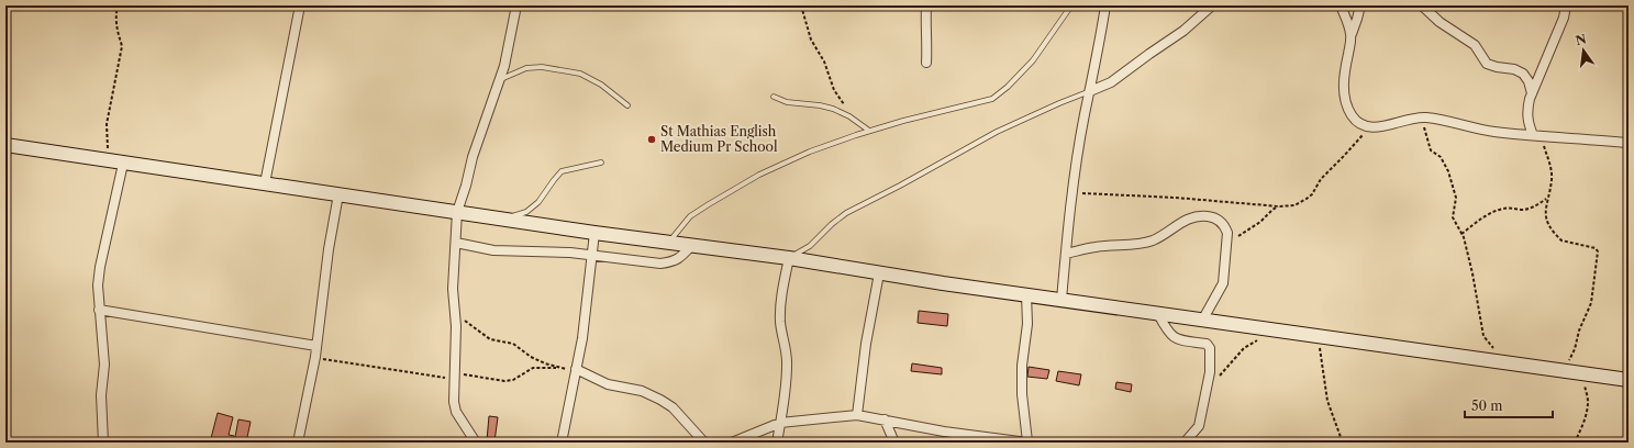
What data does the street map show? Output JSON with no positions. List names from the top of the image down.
{
  "places": ["St Mathias English Medium Pr School"],
  "scale_bar": "50 m",
  "north": "top"
}
